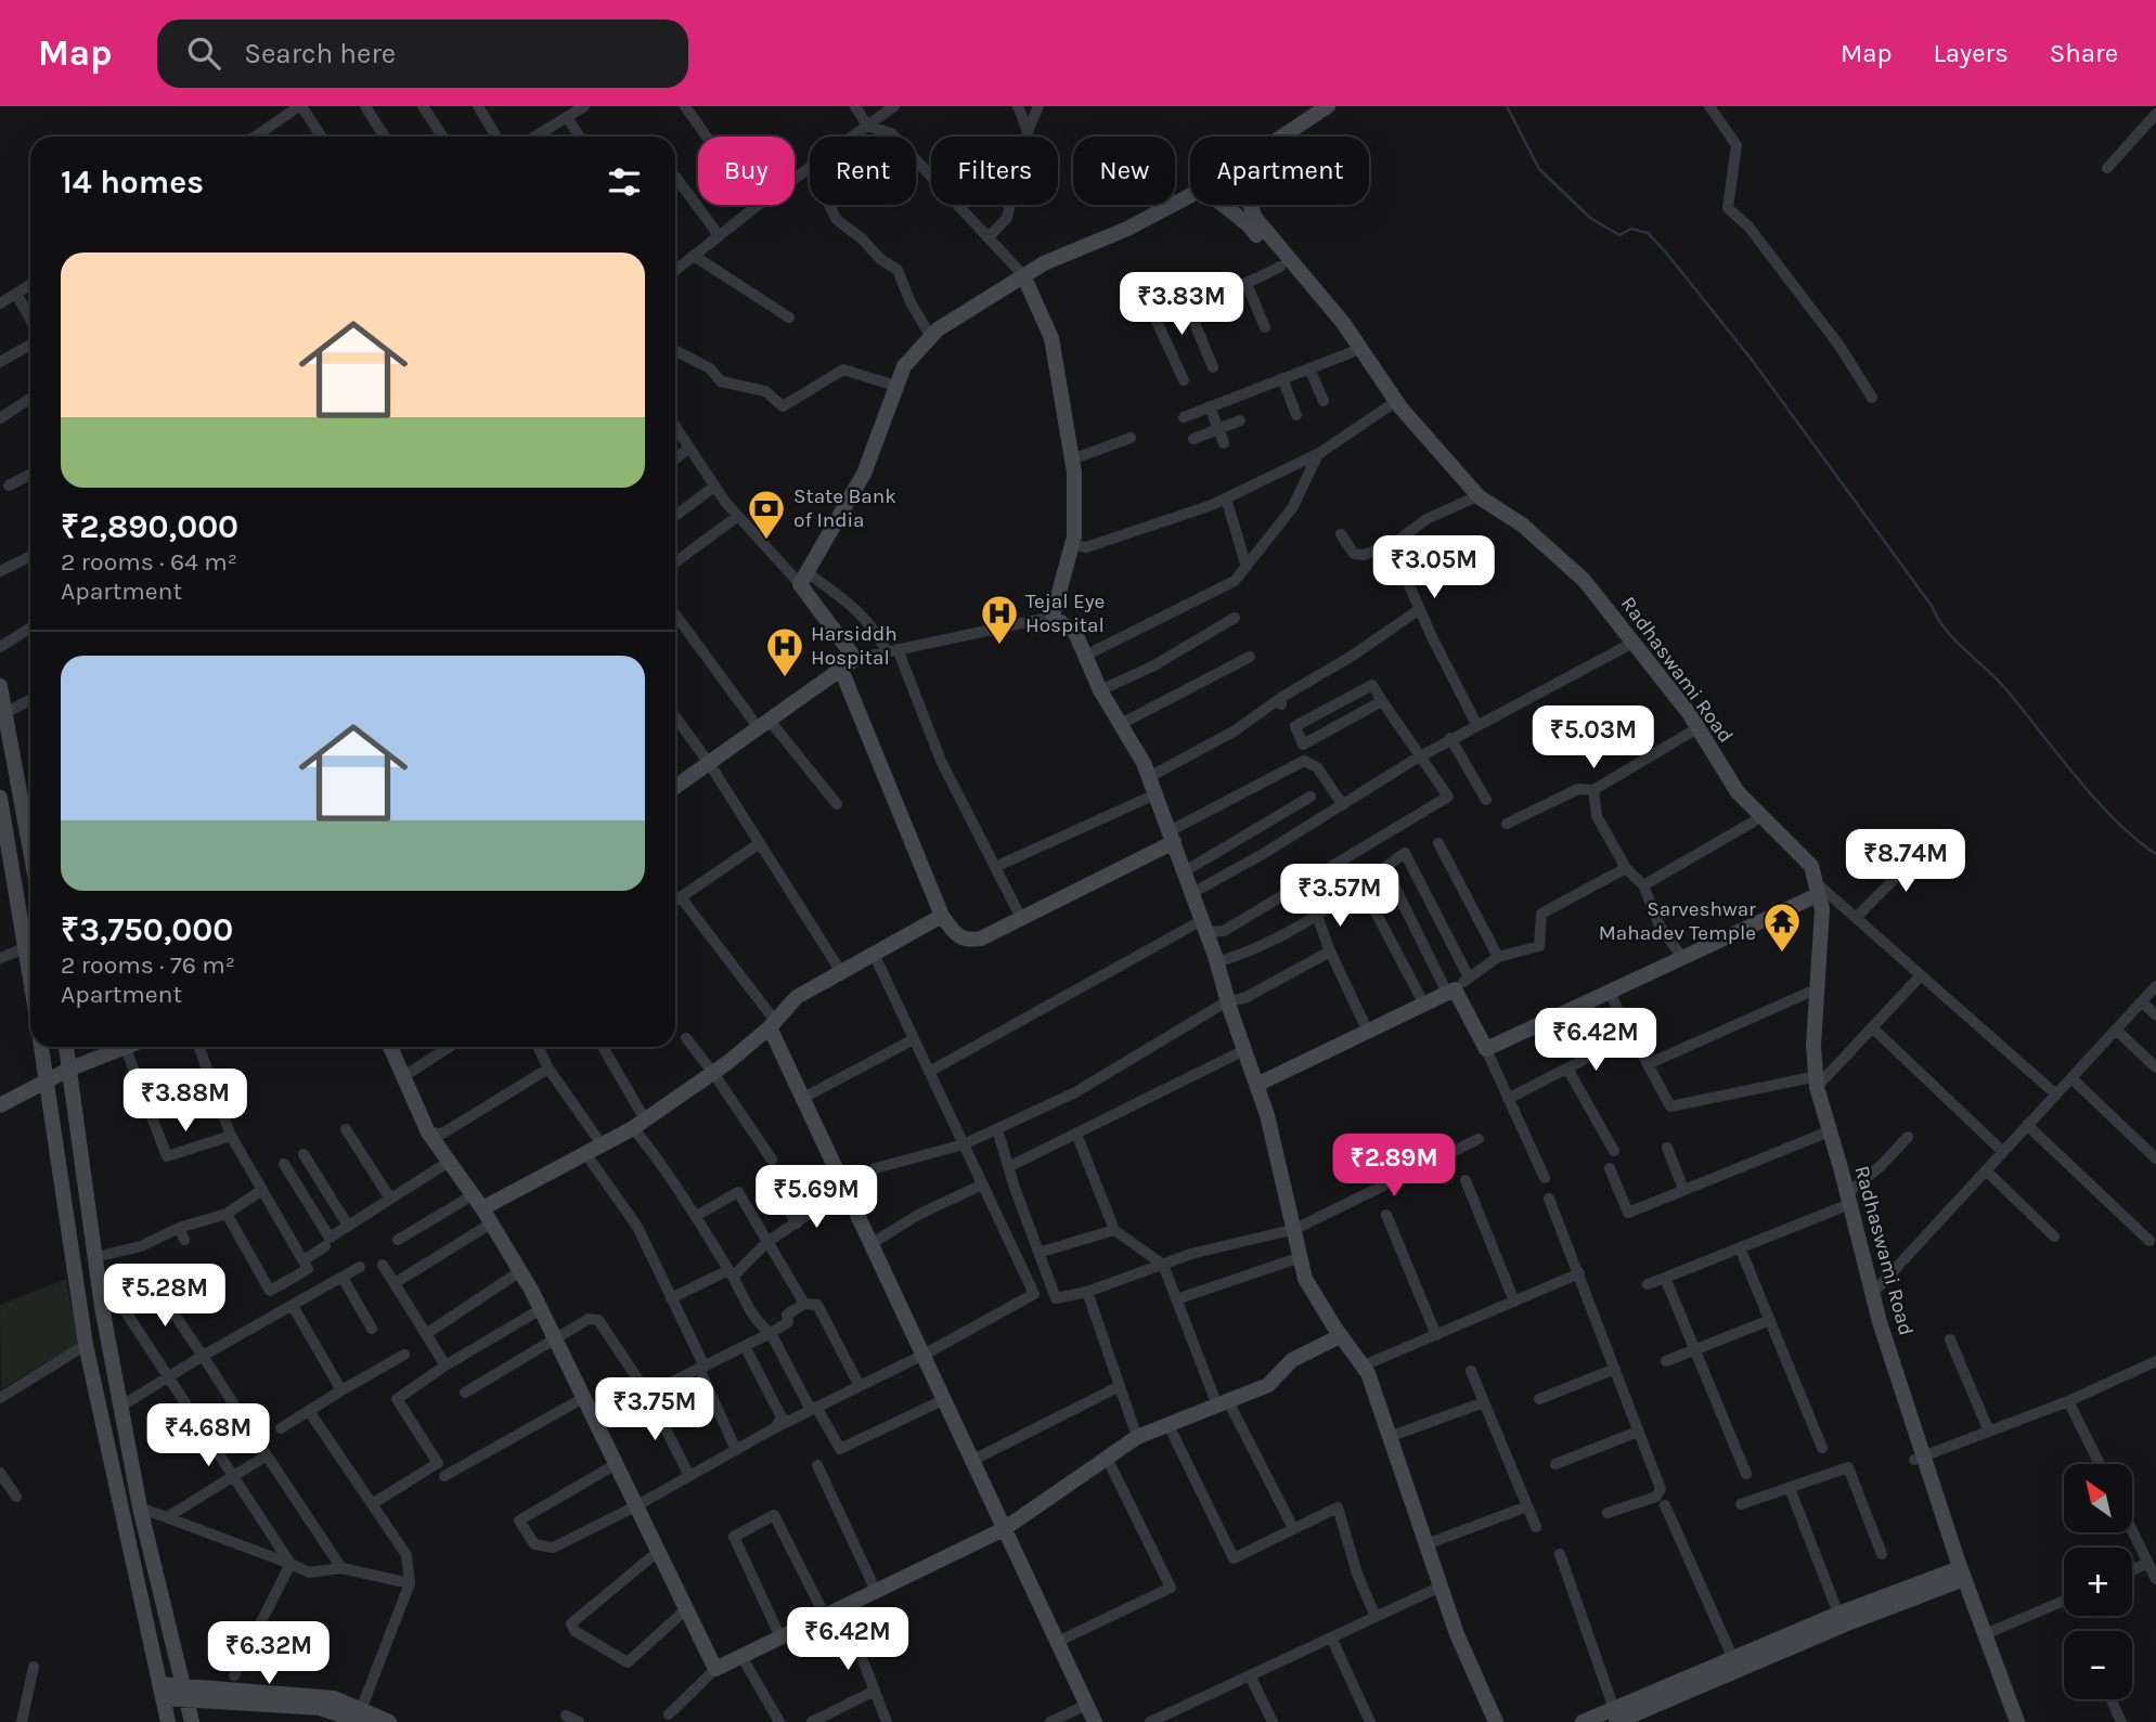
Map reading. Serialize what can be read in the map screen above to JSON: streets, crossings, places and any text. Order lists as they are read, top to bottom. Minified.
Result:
{"streets":{"street":["Radhaswami Road"]},"places":{"bank":["State Bank of India"],"hospital":["Tejal Eye Hospital","Harsiddh Hospital"],"temple":["Sarveshwar Mahadev Temple"]},"north":"top left","page":{"header":"Map","search":"Search here","nav":["Map","Layers","Share"],"chip":["Buy","Rent","Filters","New","Apartment"],"heading":"14 homes","list":[{"name":"₹2,890,000","note":"2 rooms · 64 m² · Apartment"},{"name":"₹3,750,000","note":"2 rooms · 76 m² · Apartment"}],"price":["₹3.83M","₹3.05M","₹5.03M","₹8.74M","₹3.57M","₹6.42M","₹3.88M","₹2.89M","₹5.69M","₹5.28M","₹3.75M","₹4.68M","₹6.42M","₹6.32M"],"map_buttons":["+","−"]}}
